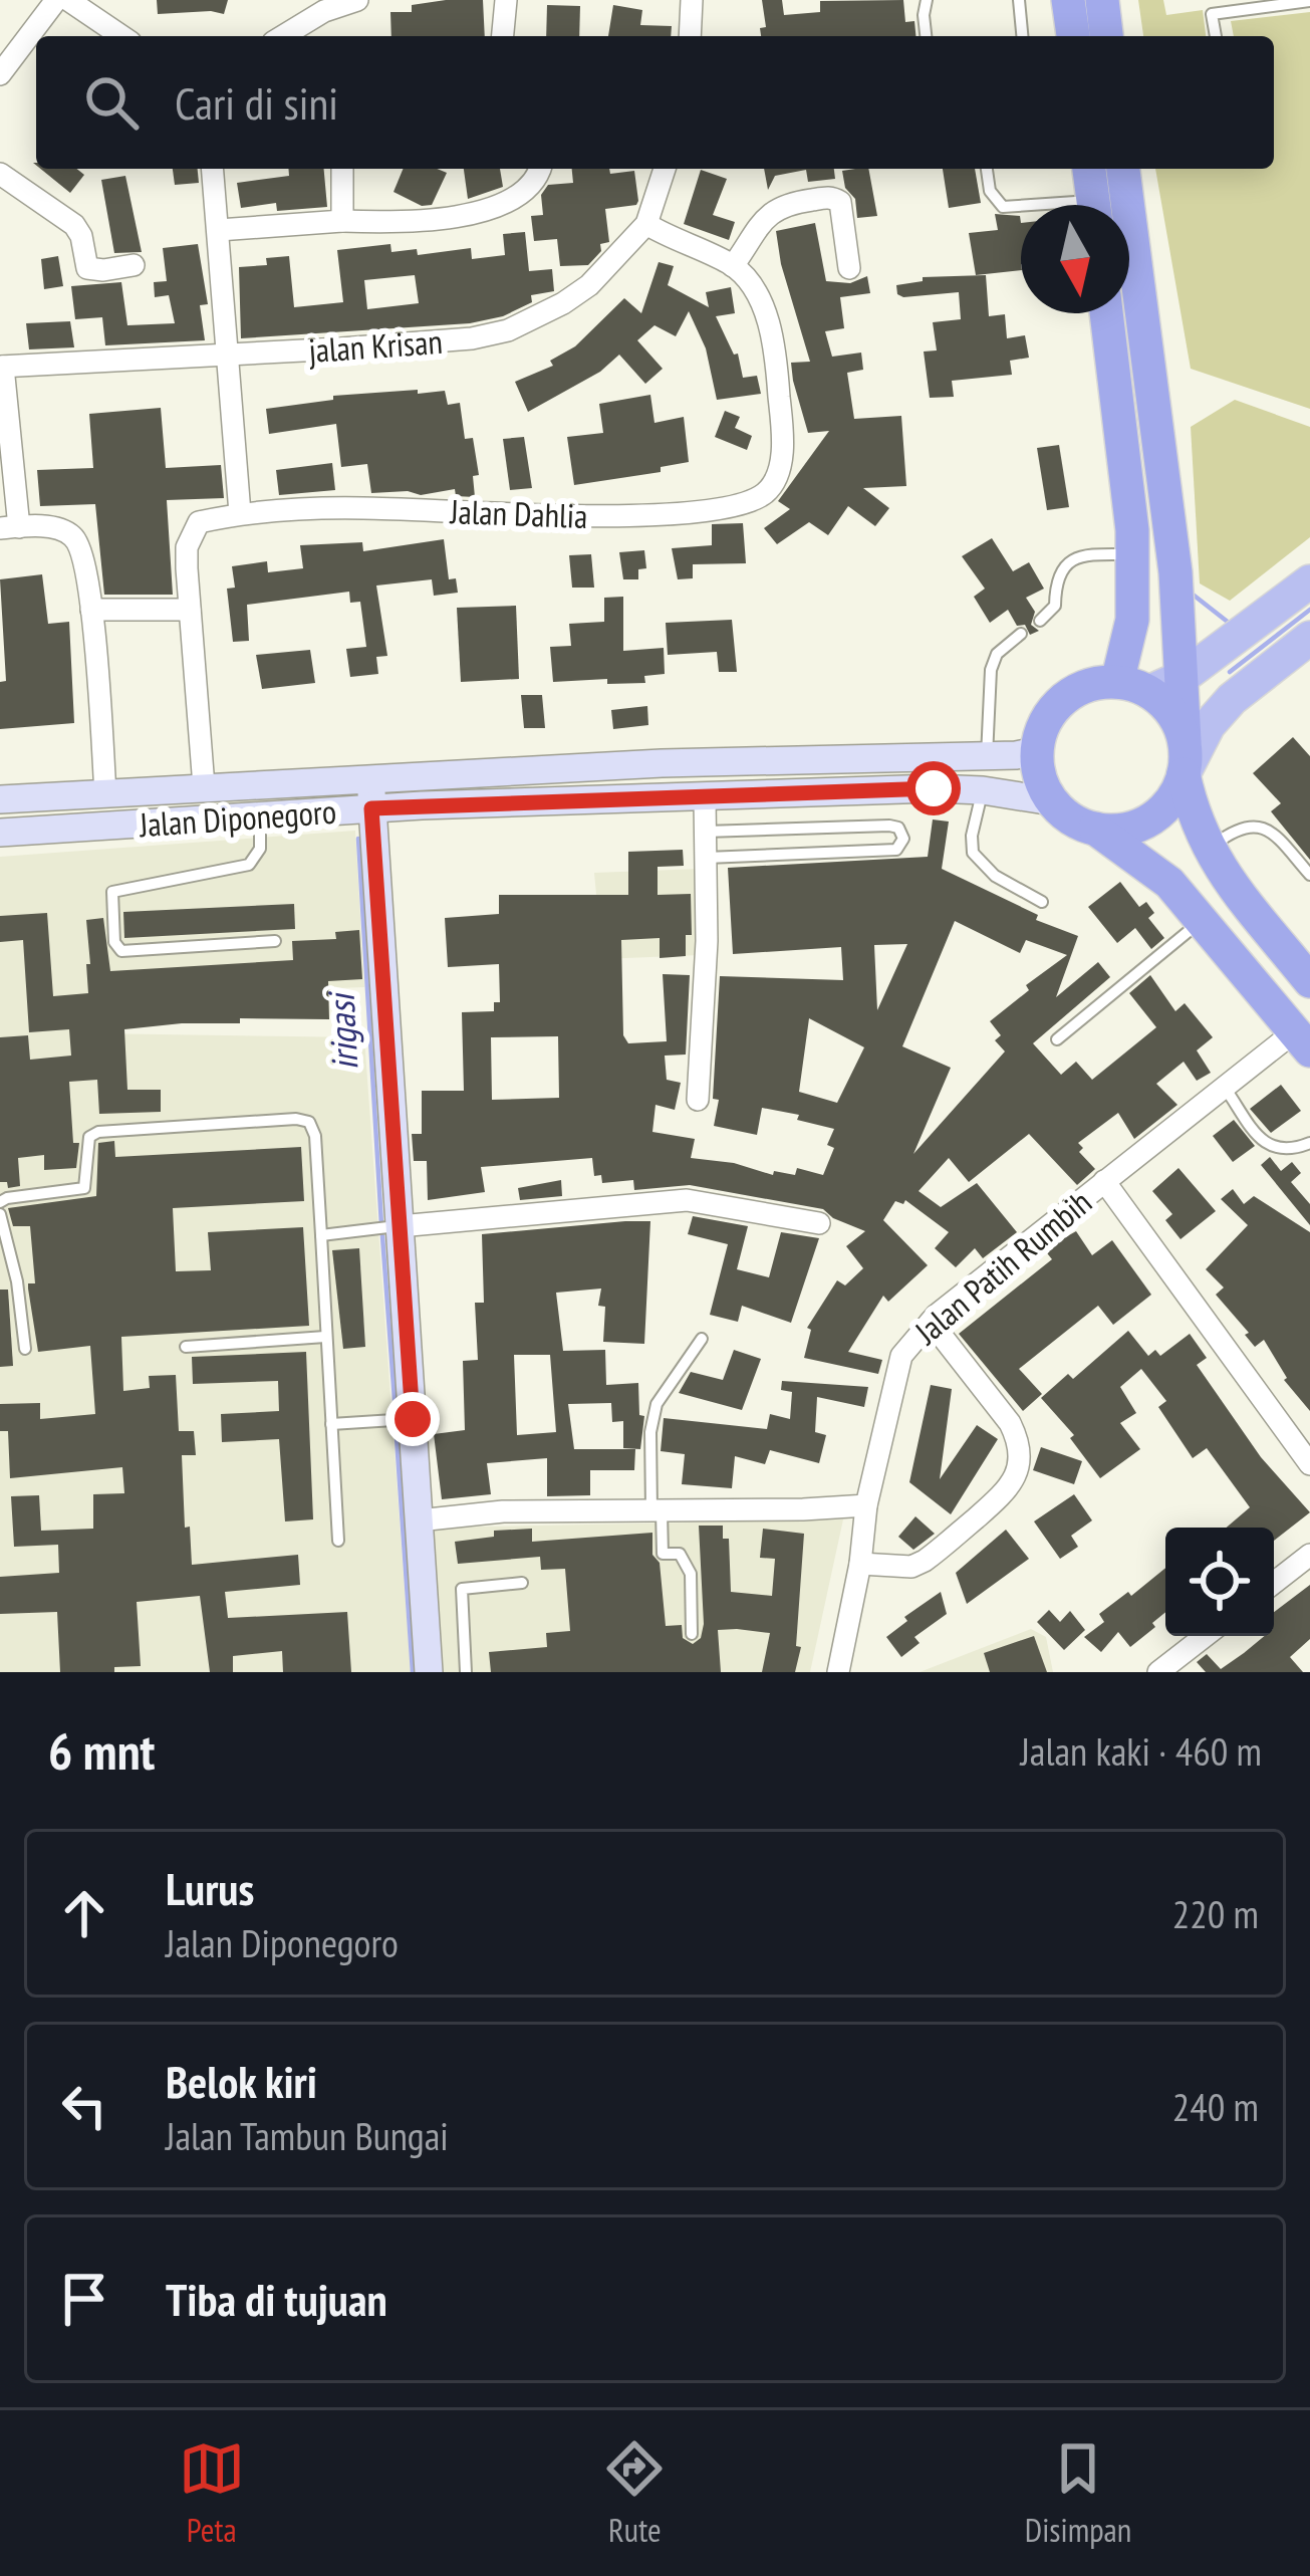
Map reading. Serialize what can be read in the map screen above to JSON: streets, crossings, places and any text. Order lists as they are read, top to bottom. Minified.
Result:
{"streets":{"main road":["Jalan Diponegoro"],"street":["jalan Krisan","Jalan Dahlia","Jalan Patih Rumbih"]},"crossings":[["Jalan Dahlia","Jalan Diponegoro"]],"water":["irigasi"],"north":"bottom","page":{"search":"Cari di sini","heading":["6 mnt","Jalan kaki · 460 m"],"list":[["Lurus","Jalan Diponegoro","220 m"],["Belok kiri","Jalan Tambun Bungai","240 m"],"Tiba di tujuan"],"nav":["Peta","Rute","Disimpan"]}}
